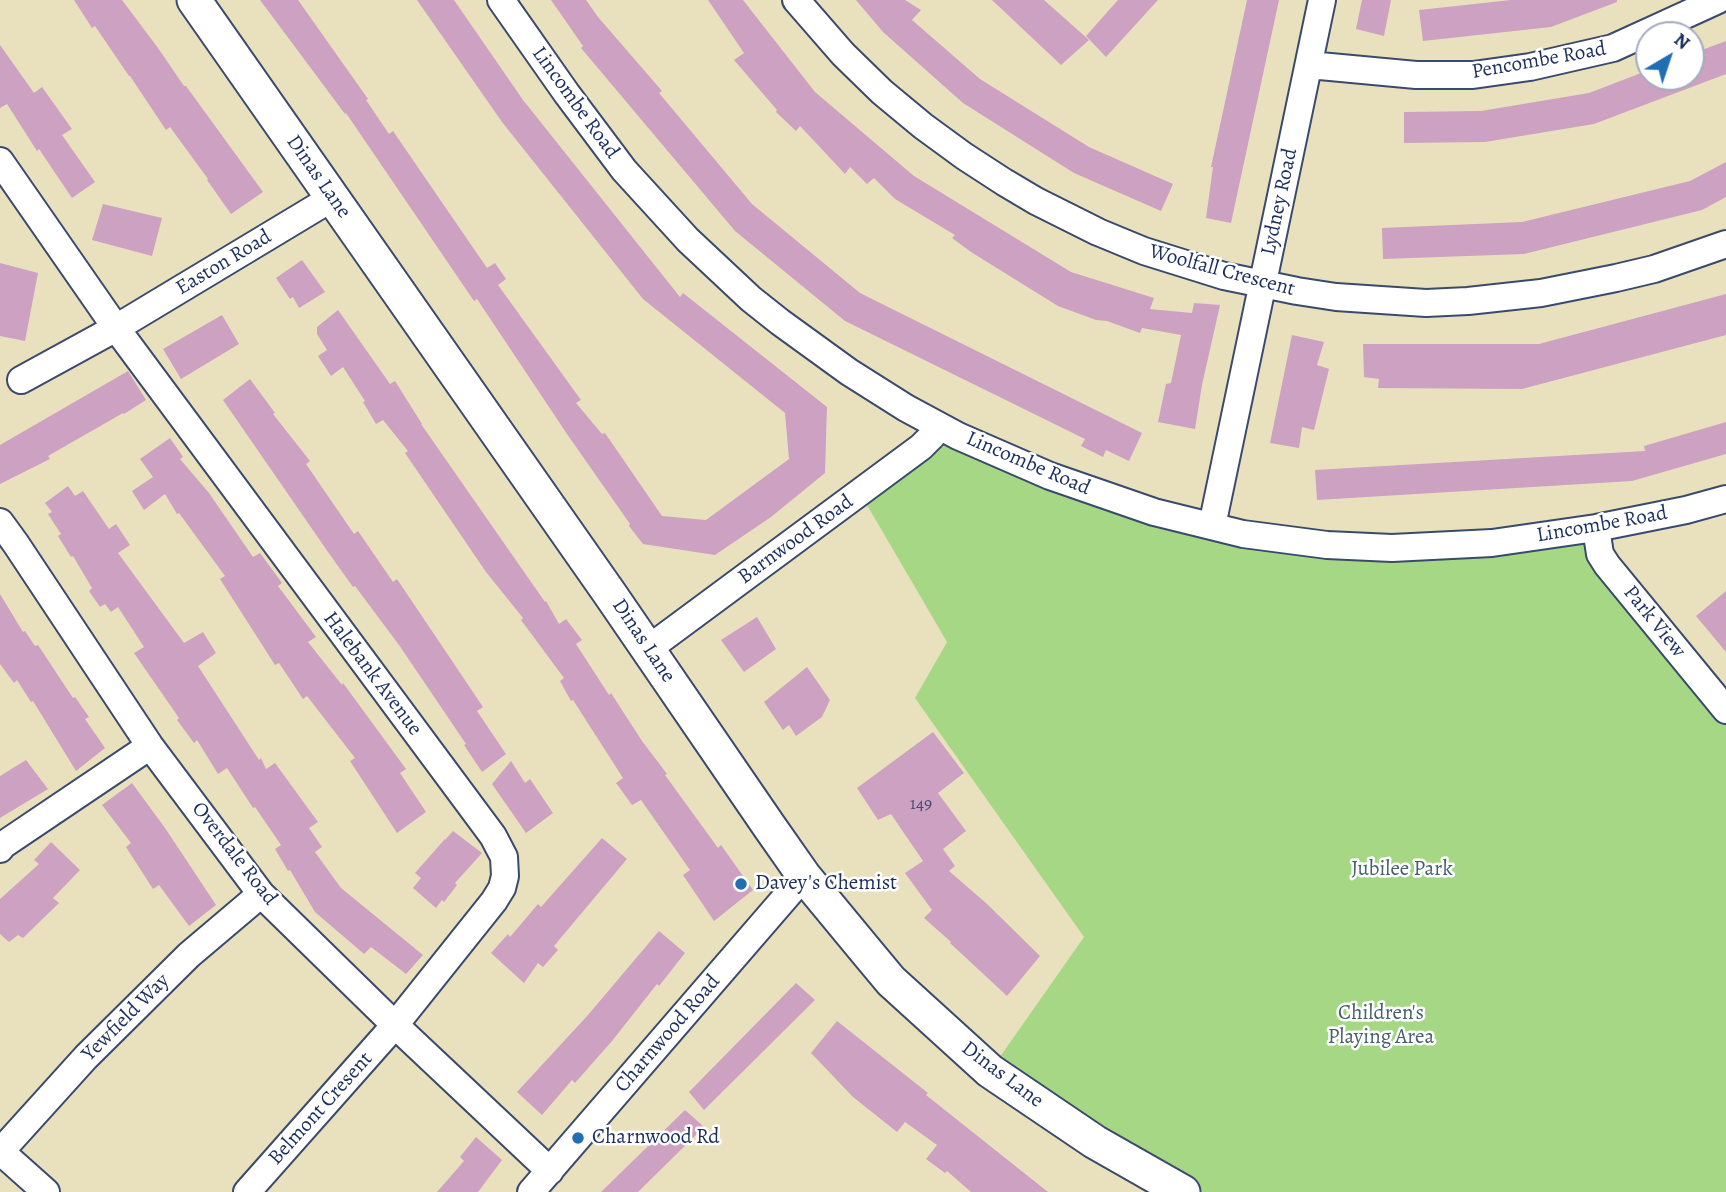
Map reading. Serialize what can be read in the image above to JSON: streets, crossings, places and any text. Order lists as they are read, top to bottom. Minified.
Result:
{"streets":{"street":["Pencombe Road","Lincombe Road","Dinas Lane","Lydney Road","Easton Road","Woolfall Crescent","Barnwood Road","Park View","Halebank Avenue","Overdale Road","Yewfield Way","Charnwood Road","Belmont Cresent"]},"crossings":[["Pencombe Road","Lydney Road"],["Lincombe Road","Lydney Road"],["Lincombe Road","Barnwood Road"],["Lincombe Road","Park View"],["Dinas Lane","Easton Road"],["Dinas Lane","Barnwood Road"],["Dinas Lane","Charnwood Road"],["Lydney Road","Woolfall Crescent"],["Easton Road","Halebank Avenue"],["Halebank Avenue","Overdale Road"],["Halebank Avenue","Belmont Cresent"],["Overdale Road","Yewfield Way"],["Overdale Road","Charnwood Road"],["Overdale Road","Belmont Cresent"]],"parks":["Jubilee Park","Children's Playing Area"],"places":["Davey's Chemist","Charnwood Rd"],"house_numbers":["149"],"north":"top right"}
